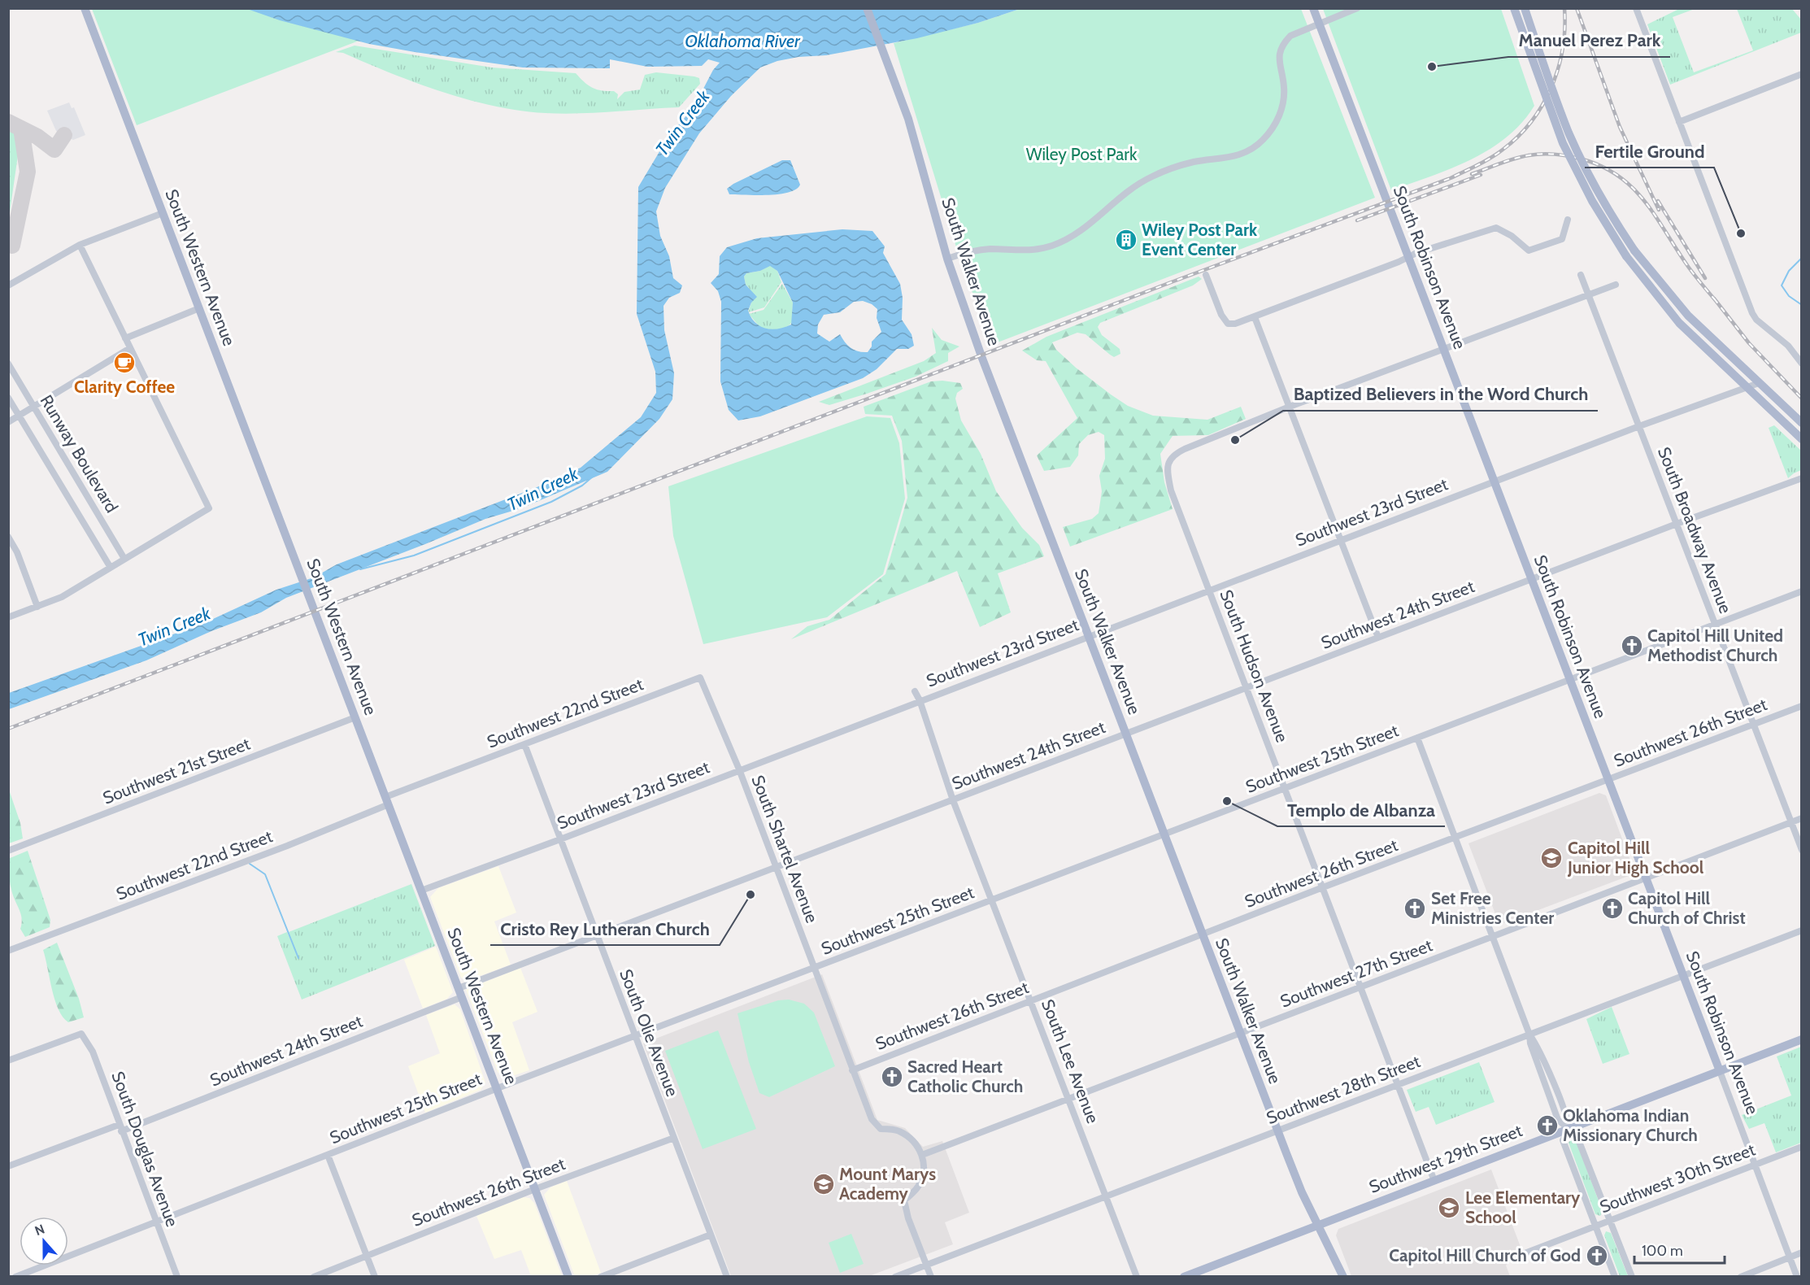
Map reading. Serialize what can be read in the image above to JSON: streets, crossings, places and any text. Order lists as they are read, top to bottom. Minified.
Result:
{"streets":{"main road":["South Western Avenue","South Robinson Avenue","South Walker Avenue","Southwest 29th Street"],"street":["Runway Boulevard","Southwest 23rd Street","South Broadway Avenue","Southwest 24th Street","South Hudson Avenue","Southwest 22nd Street","Southwest 26th Street","Southwest 25th Street","Southwest 21st Street","South Shartel Avenue","Southwest 27th Street","South Olie Avenue","South Lee Avenue","Southwest 28th Street","South Douglas Avenue","Southwest 30th Street"]},"crossings":[["South Western Avenue","Southwest 23rd Street"],["South Western Avenue","Southwest 24th Street"],["South Western Avenue","Southwest 22nd Street"],["South Western Avenue","Southwest 26th Street"],["South Western Avenue","Southwest 25th Street"],["South Western Avenue","Southwest 21st Street"],["South Robinson Avenue","Southwest 23rd Street"],["South Robinson Avenue","Southwest 24th Street"],["South Robinson Avenue","Southwest 26th Street"],["South Robinson Avenue","Southwest 25th Street"],["South Robinson Avenue","Southwest 27th Street"],["South Robinson Avenue","Southwest 28th Street"],["South Robinson Avenue","Southwest 29th Street"],["South Robinson Avenue","Southwest 30th Street"],["South Walker Avenue","Southwest 23rd Street"],["South Walker Avenue","Southwest 24th Street"],["South Walker Avenue","Southwest 26th Street"],["South Walker Avenue","Southwest 25th Street"],["South Walker Avenue","Southwest 27th Street"],["South Walker Avenue","Southwest 28th Street"],["South Walker Avenue","Southwest 29th Street"],["Southwest 23rd Street","South Broadway Avenue"],["Southwest 23rd Street","South Hudson Avenue"],["Southwest 23rd Street","South Shartel Avenue"],["Southwest 23rd Street","South Olie Avenue"],["Southwest 23rd Street","South Lee Avenue"],["South Broadway Avenue","Southwest 24th Street"],["South Broadway Avenue","Southwest 26th Street"],["South Broadway Avenue","Southwest 25th Street"],["South Broadway Avenue","Southwest 27th Street"],["Southwest 24th Street","South Hudson Avenue"],["Southwest 24th Street","South Shartel Avenue"],["Southwest 24th Street","South Olie Avenue"],["Southwest 24th Street","South Lee Avenue"],["Southwest 24th Street","South Douglas Avenue"],["South Hudson Avenue","Southwest 26th Street"],["South Hudson Avenue","Southwest 25th Street"],["South Hudson Avenue","Southwest 27th Street"],["South Hudson Avenue","Southwest 28th Street"],["South Hudson Avenue","Southwest 29th Street"],["Southwest 22nd Street","South Shartel Avenue"],["Southwest 22nd Street","South Olie Avenue"],["Southwest 26th Street","South Shartel Avenue"],["Southwest 26th Street","South Olie Avenue"],["Southwest 26th Street","South Lee Avenue"],["Southwest 25th Street","South Shartel Avenue"],["Southwest 25th Street","South Olie Avenue"],["Southwest 25th Street","South Lee Avenue"],["Southwest 25th Street","South Douglas Avenue"],["South Shartel Avenue","Southwest 27th Street"],["Southwest 27th Street","South Lee Avenue"],["South Lee Avenue","Southwest 28th Street"]],"water":["Oklahoma River","Twin Creek"],"parks":["Wiley Post Park"],"places":{"other":["Manuel Perez Park","Fertile Ground","Baptized Believers in the Word Church","Templo de Albanza","Cristo Rey Lutheran Church"],"building":["Wiley Post Park Event Center"],"cafe":["Clarity Coffee"],"church":["Capitol Hill United Methodist Church","Set Free Ministries Center","Capitol Hill Church of Christ","Sacred Heart Catholic Church","Oklahoma Indian Missionary Church","Capitol Hill Church of God"],"school or university":["Capitol Hill Junior High School","Mount Marys Academy","Lee Elementary School"]},"scale_bar":"100 m","north":"top"}
